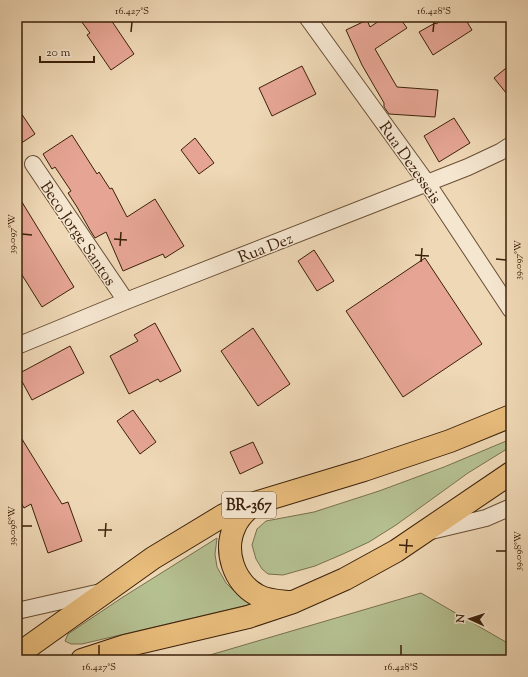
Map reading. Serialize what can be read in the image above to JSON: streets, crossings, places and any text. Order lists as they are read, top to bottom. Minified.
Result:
{"streets":{"main road":["BR-367"],"street":["Rua Dezesseis","Beco Jorge Santos","Rua Dez"]},"crossings":[["Rua Dezesseis","Rua Dez"],["Beco Jorge Santos","Rua Dez"]],"scale_bar":"20 m","north":"left","coordinates":["16.427°S","16.428°S","39.097°W","39.098°W"]}
